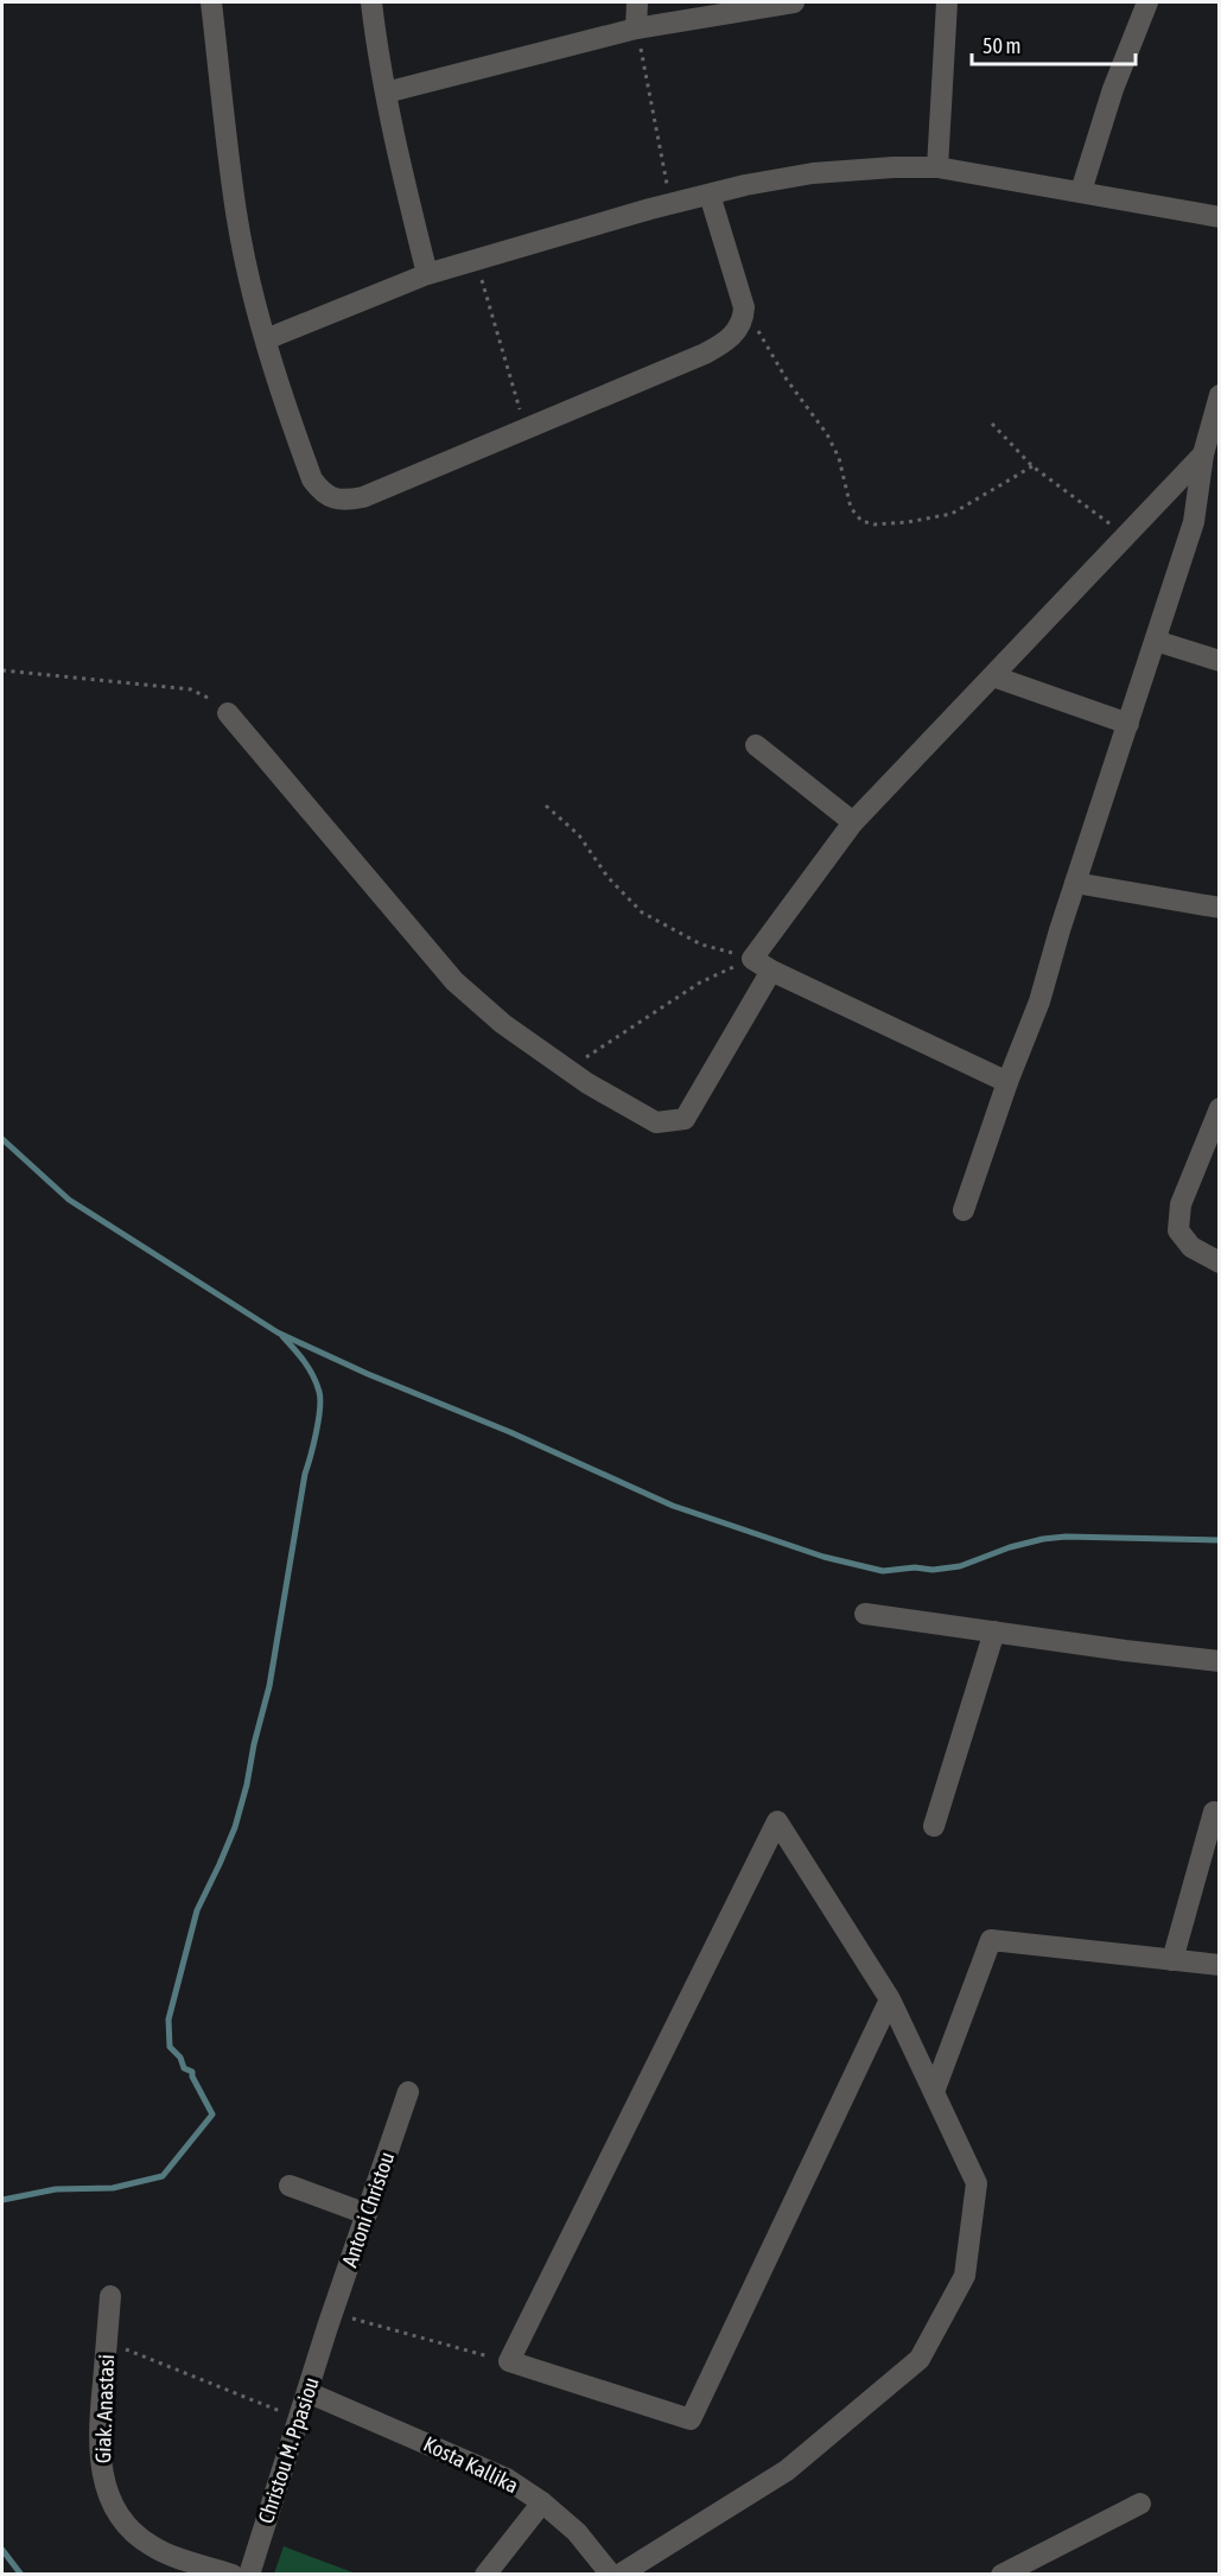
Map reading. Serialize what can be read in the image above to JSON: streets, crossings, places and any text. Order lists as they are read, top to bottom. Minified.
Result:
{"streets":{"street":["Antoni Christou","Giak. Anastasi","Christou M. Ppasiou","Kosta Kallika"]},"crossings":[["Antoni Christou","Christou M. Ppasiou"],["Christou M. Ppasiou","Kosta Kallika"]],"scale_bar":"50 m"}
